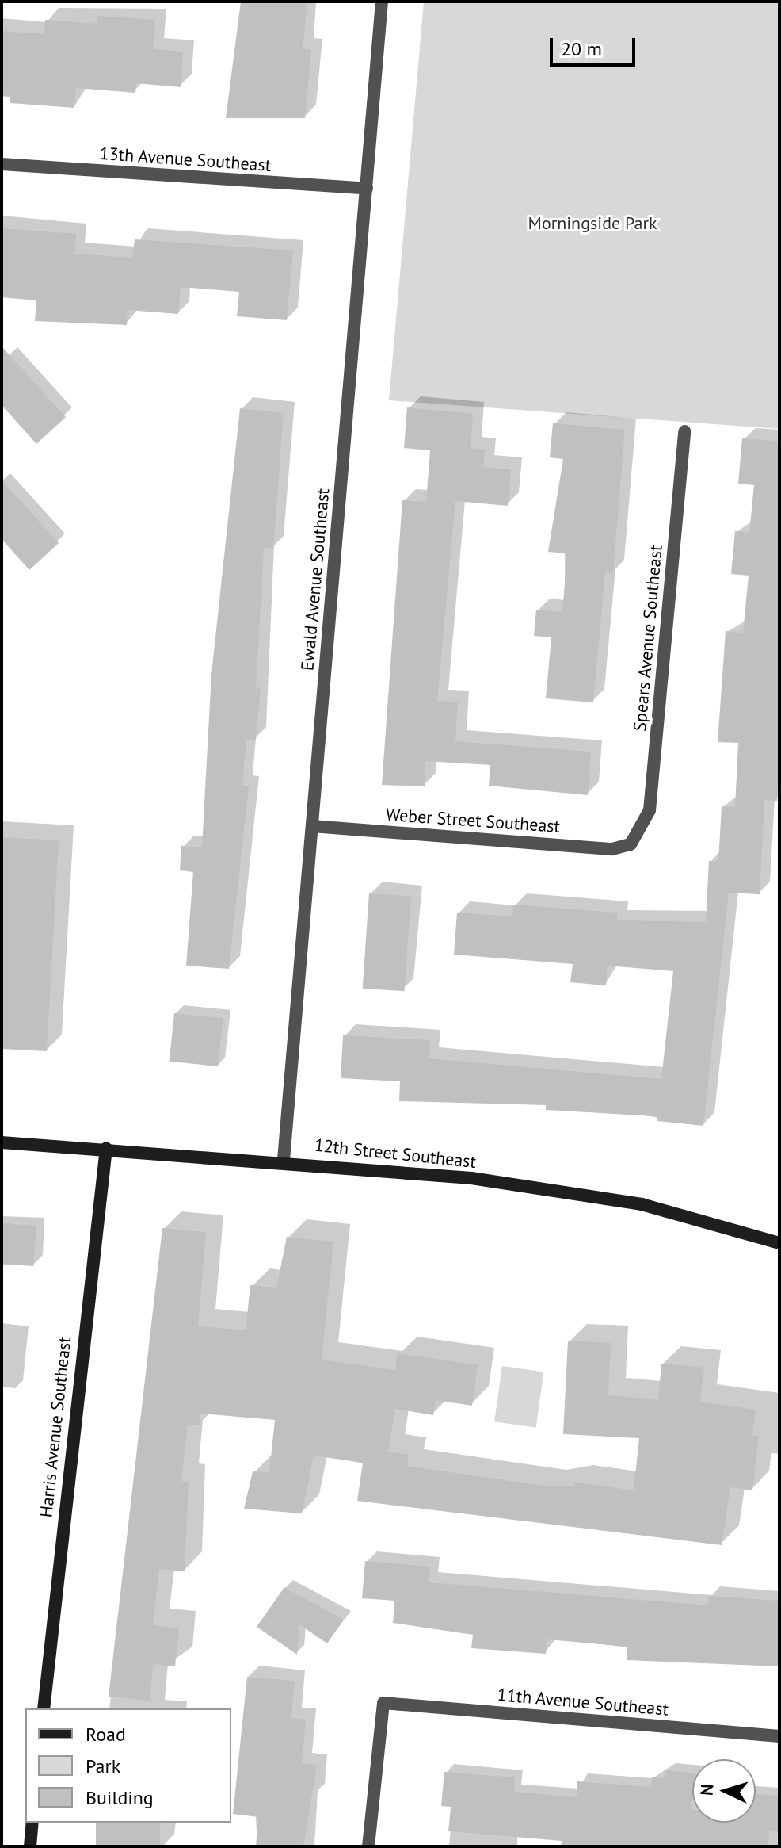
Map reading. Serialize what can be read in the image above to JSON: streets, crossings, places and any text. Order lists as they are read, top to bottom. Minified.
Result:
{"streets":{"main road":["12th Street Southeast","Harris Avenue Southeast"],"street":["13th Avenue Southeast","Ewald Avenue Southeast","Spears Avenue Southeast","Weber Street Southeast","11th Avenue Southeast"]},"crossings":[["13th Avenue Southeast","Ewald Avenue Southeast"],["Ewald Avenue Southeast","Weber Street Southeast"],["Ewald Avenue Southeast","12th Street Southeast"],["Spears Avenue Southeast","Weber Street Southeast"],["12th Street Southeast","Harris Avenue Southeast"]],"parks":["Morningside Park"],"legend":["Road","Park","Building"],"scale_bar":"20 m","north":"left"}
